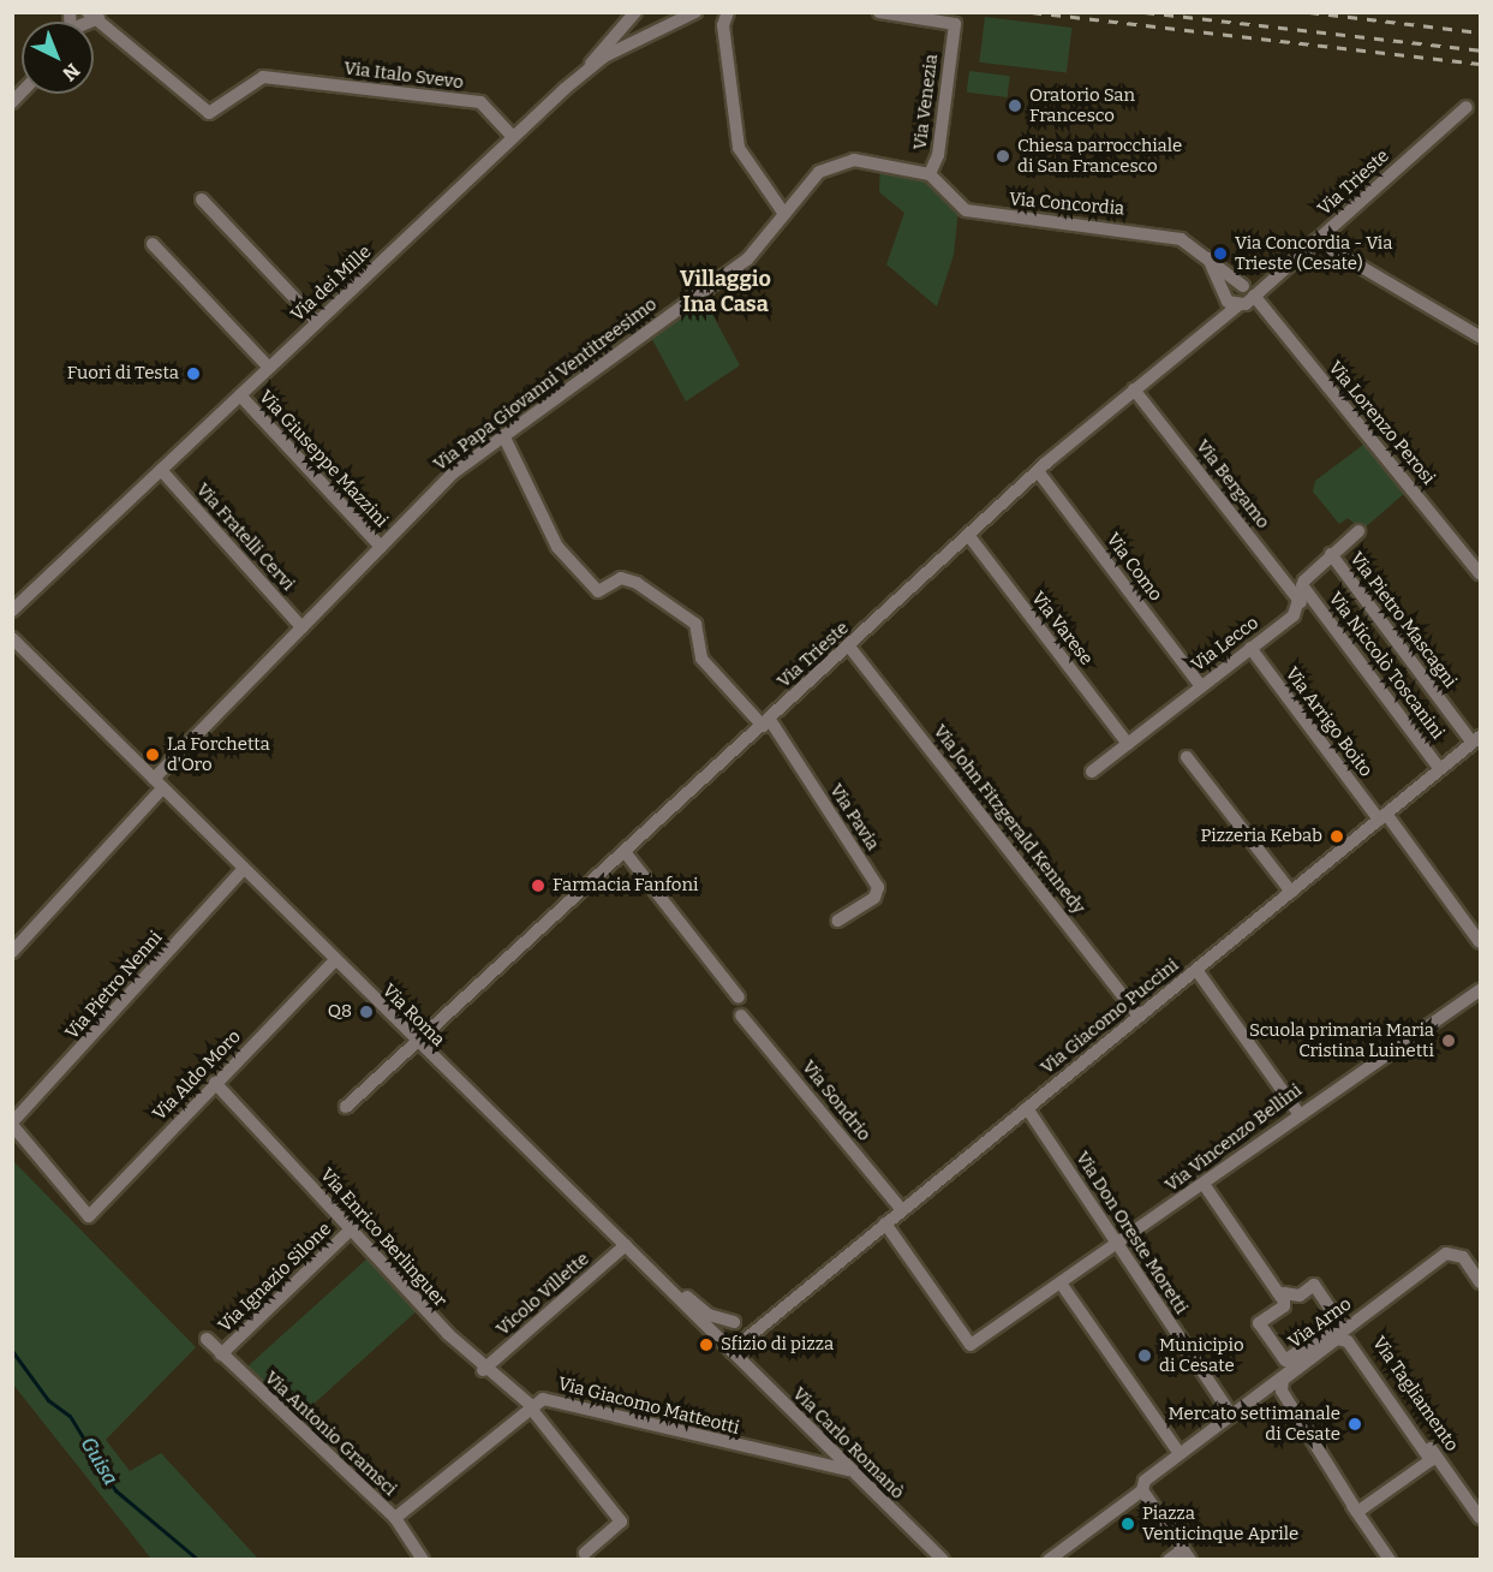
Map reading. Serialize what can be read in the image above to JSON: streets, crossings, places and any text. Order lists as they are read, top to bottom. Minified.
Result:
{"streets":{"street":["Via Italo Svevo","Via Venezia","Via Trieste","Via Concordia","Via dei Mille","Via Papa Giovanni Ventitreesimo","Via Lorenzo Perosi","Via Giuseppe Mazzini","Via Bergamo","Via Fratelli Cervi","Via Como","Via Pietro Mascagni","Via Varese","Via Lecco","Via Niccolò Toscanini","Via Arrigo Boito","Via Pavia","Via John Fitzgerald Kennedy","Via Pietro Nenni","Via Roma","Via Giacomo Puccini","Via Aldo Moro","Via Sondrio","Via Vincenzo Bellini","Via Don Oreste Moretti","Via Enrico Berlinguer","Via Ignazio Silone","Vicolo Villette","Via Arno","Via Tagliamento","Via Giacomo Matteotti","Via Antonio Gramsci","Via Carlo Romanò"]},"crossings":[["Via Italo Svevo","Via dei Mille"],["Via Venezia","Via Concordia"],["Via Venezia","Via Papa Giovanni Ventitreesimo"],["Via Trieste","Via Concordia"],["Via Trieste","Via Lorenzo Perosi"],["Via Trieste","Via Bergamo"],["Via Trieste","Via Como"],["Via Trieste","Via Varese"],["Via Trieste","Via Pavia"],["Via Trieste","Via John Fitzgerald Kennedy"],["Via Trieste","Via Roma"],["Via Concordia","Via Lorenzo Perosi"],["Via dei Mille","Via Giuseppe Mazzini"],["Via dei Mille","Via Fratelli Cervi"],["Via Papa Giovanni Ventitreesimo","Via Giuseppe Mazzini"],["Via Papa Giovanni Ventitreesimo","Via Fratelli Cervi"],["Via Papa Giovanni Ventitreesimo","Via Pavia"],["Via Papa Giovanni Ventitreesimo","Via Roma"],["Via Bergamo","Via Lecco"],["Via Como","Via Lecco"],["Via Pietro Mascagni","Via Giacomo Puccini"],["Via Varese","Via Lecco"],["Via Lecco","Via Arrigo Boito"],["Via Niccolò Toscanini","Via Giacomo Puccini"],["Via Arrigo Boito","Via Giacomo Puccini"],["Via John Fitzgerald Kennedy","Via Giacomo Puccini"],["Via Pietro Nenni","Via Roma"],["Via Pietro Nenni","Via Aldo Moro"],["Via Roma","Via Giacomo Puccini"],["Via Roma","Via Aldo Moro"],["Via Roma","Vicolo Villette"],["Via Roma","Via Carlo Romanò"],["Via Giacomo Puccini","Via Sondrio"],["Via Giacomo Puccini","Via Vincenzo Bellini"],["Via Giacomo Puccini","Via Don Oreste Moretti"],["Via Giacomo Puccini","Via Carlo Romanò"],["Via Aldo Moro","Via Enrico Berlinguer"],["Via Vincenzo Bellini","Via Don Oreste Moretti"],["Via Don Oreste Moretti","Via Arno"],["Via Enrico Berlinguer","Via Ignazio Silone"],["Via Enrico Berlinguer","Vicolo Villette"],["Via Enrico Berlinguer","Via Giacomo Matteotti"],["Via Ignazio Silone","Via Antonio Gramsci"],["Via Arno","Via Tagliamento"],["Via Giacomo Matteotti","Via Carlo Romanò"]],"districts":["Villaggio Ina Casa"],"water":["Guisa"],"places":["Oratorio San Francesco","Chiesa parrocchiale di San Francesco","Via Concordia - Via Trieste (Cesate)","Fuori di Testa","La Forchetta d'Oro","Pizzeria Kebab","Farmacia Fanfoni","Q8","Scuola primaria Maria Cristina Luinetti","Sfizio di pizza","Municipio di Cesate","Mercato settimanale di Cesate","Piazza Venticinque Aprile"],"north":"bottom right"}
